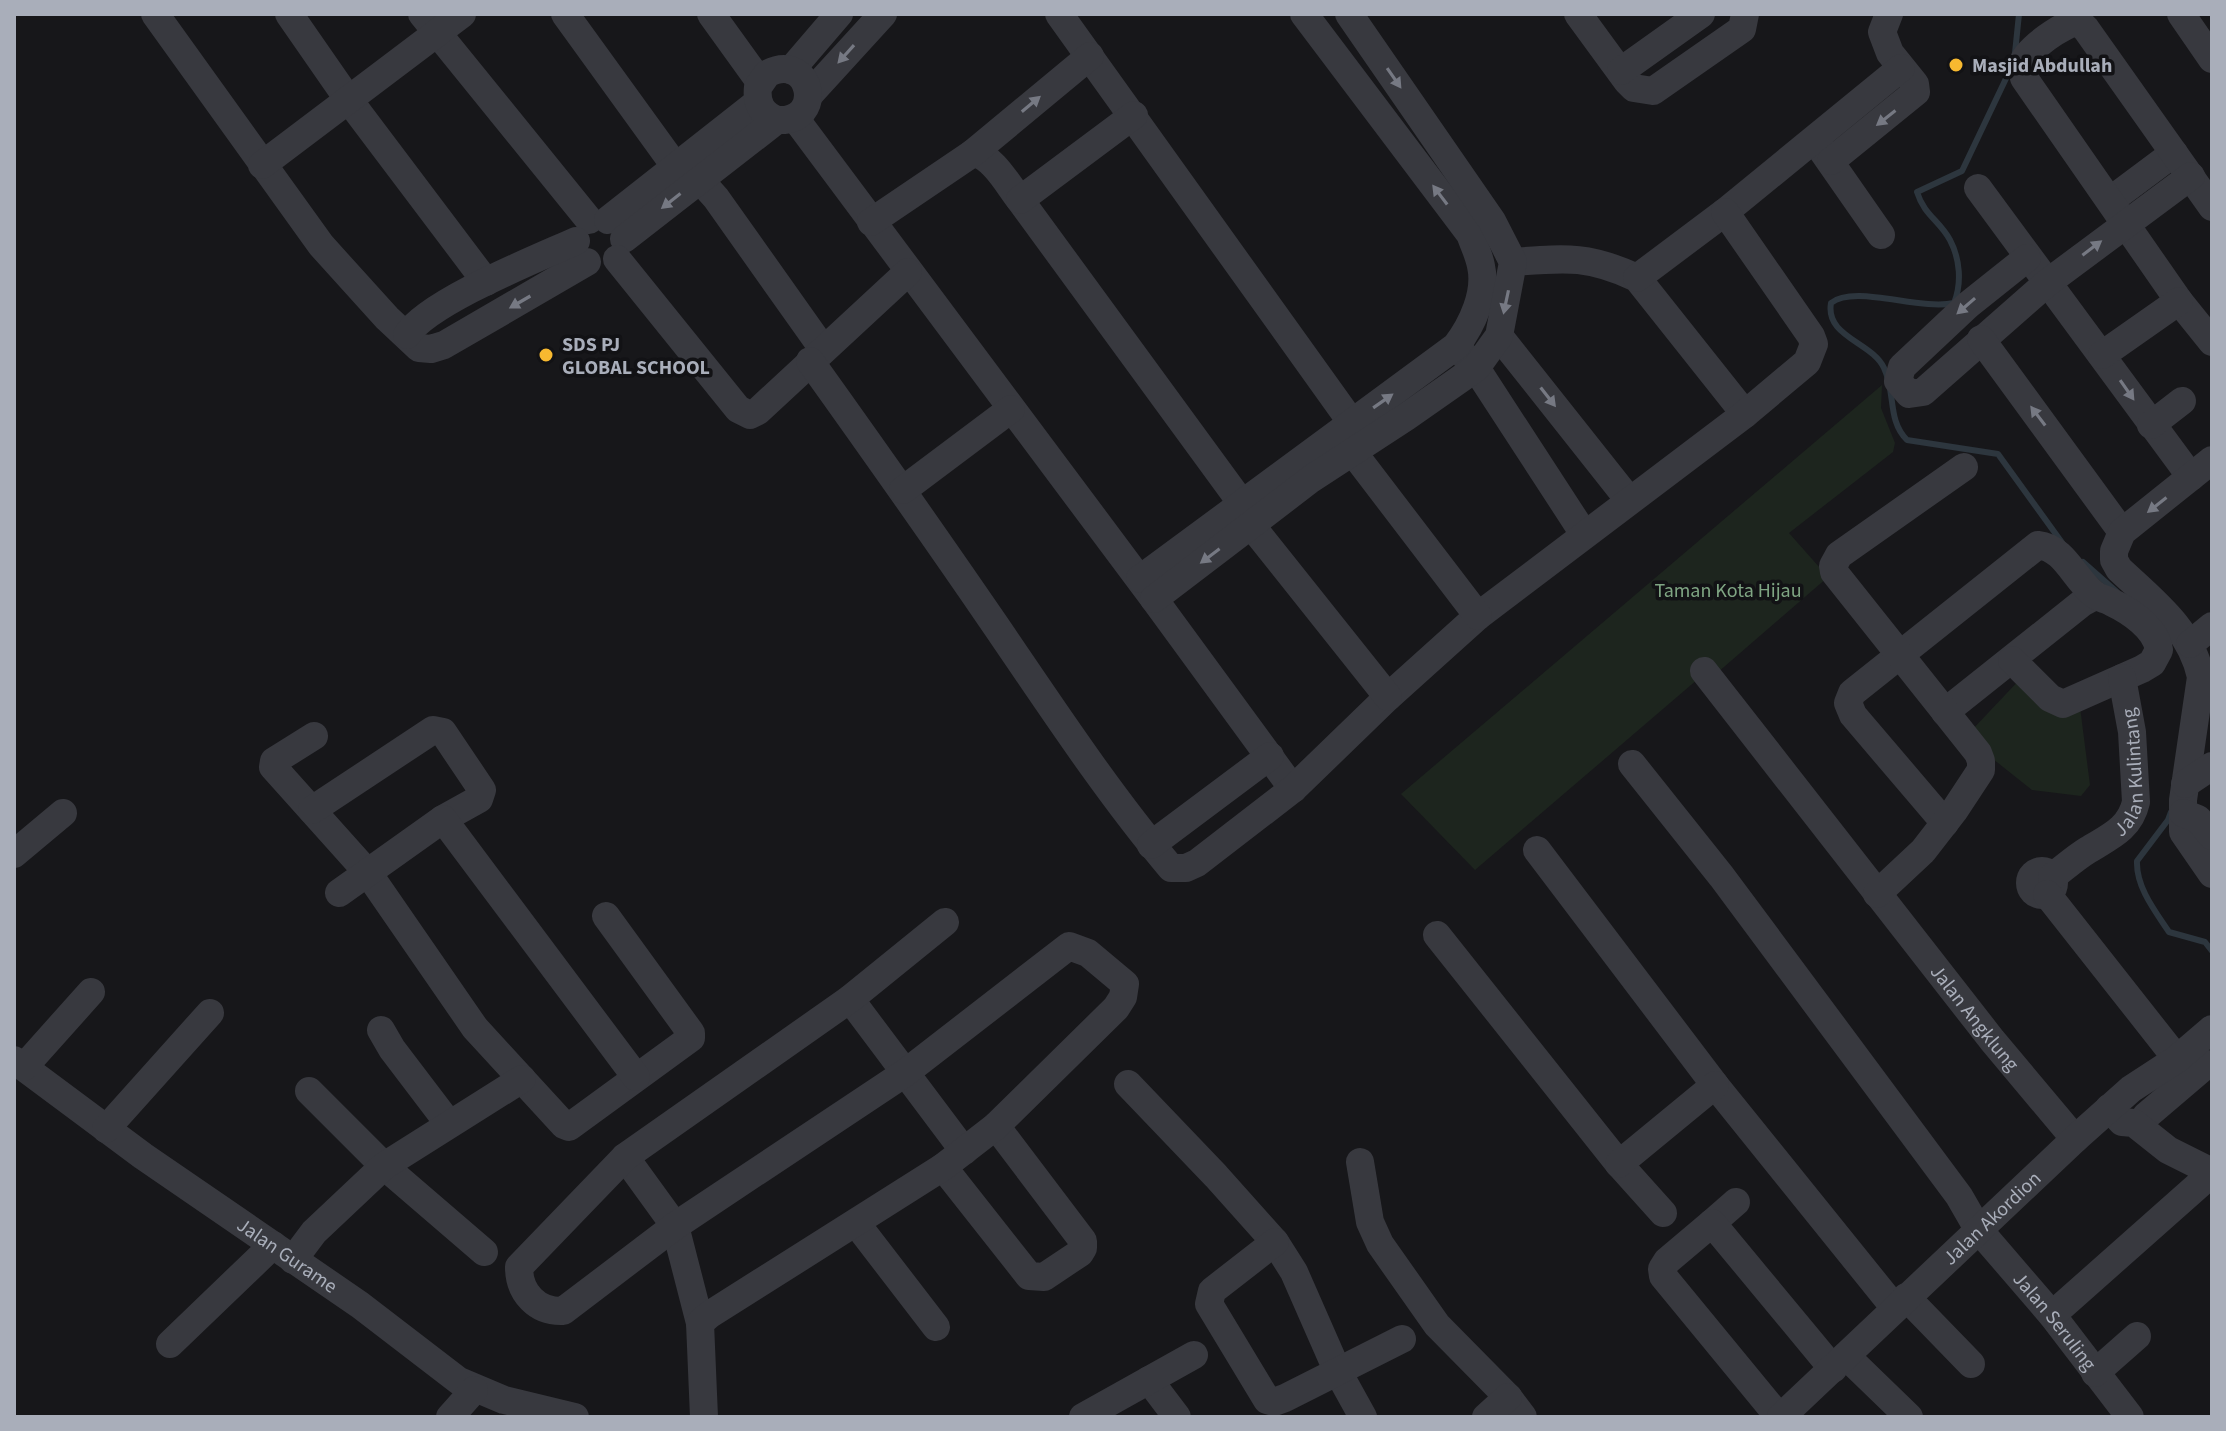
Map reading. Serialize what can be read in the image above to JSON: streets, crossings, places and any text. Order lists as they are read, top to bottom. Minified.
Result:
{"streets":{"street":["Jalan Kulintang","Jalan Angklung","Jalan Akordion","Jalan Gurame","Jalan Seruling"]},"crossings":[["Jalan Kulintang","Jalan Akordion"],["Jalan Angklung","Jalan Akordion"],["Jalan Akordion","Jalan Seruling"]],"parks":["Taman Kota Hijau"],"places":["Masjid Abdullah","SDS PJ GLOBAL SCHOOL"]}
